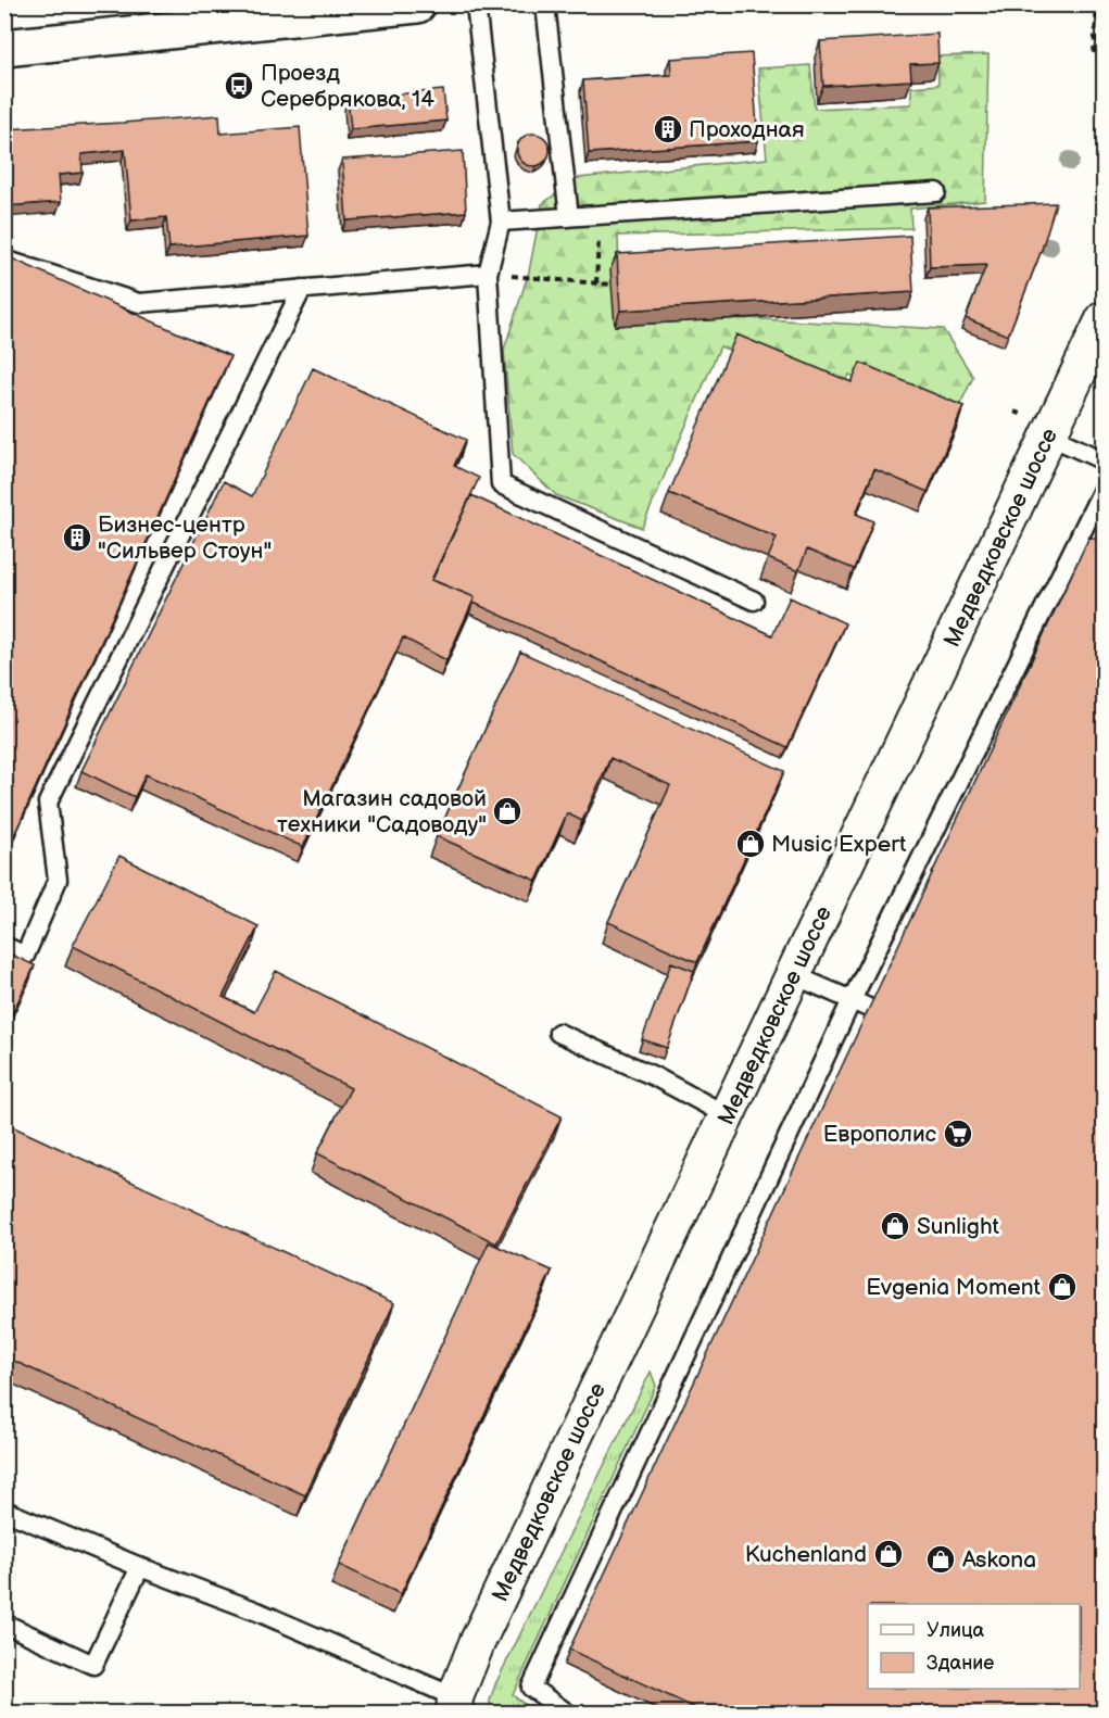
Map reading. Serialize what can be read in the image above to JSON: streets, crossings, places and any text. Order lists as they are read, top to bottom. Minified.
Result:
{"streets":{"street":["Медведковское шоссе"]},"places":{"bus stop":["Проезд Серебрякова, 14"],"building":["Проходная","Бизнес-центр \"Сильвер Стоун\""],"shop":["Магазин садовой техники \"Садоводу\"","Music Expert","Sunlight","Evgenia Moment","Kuchenland","Askona"],"supermarket":["Европолис"]},"legend":["Улица","Здание"]}
